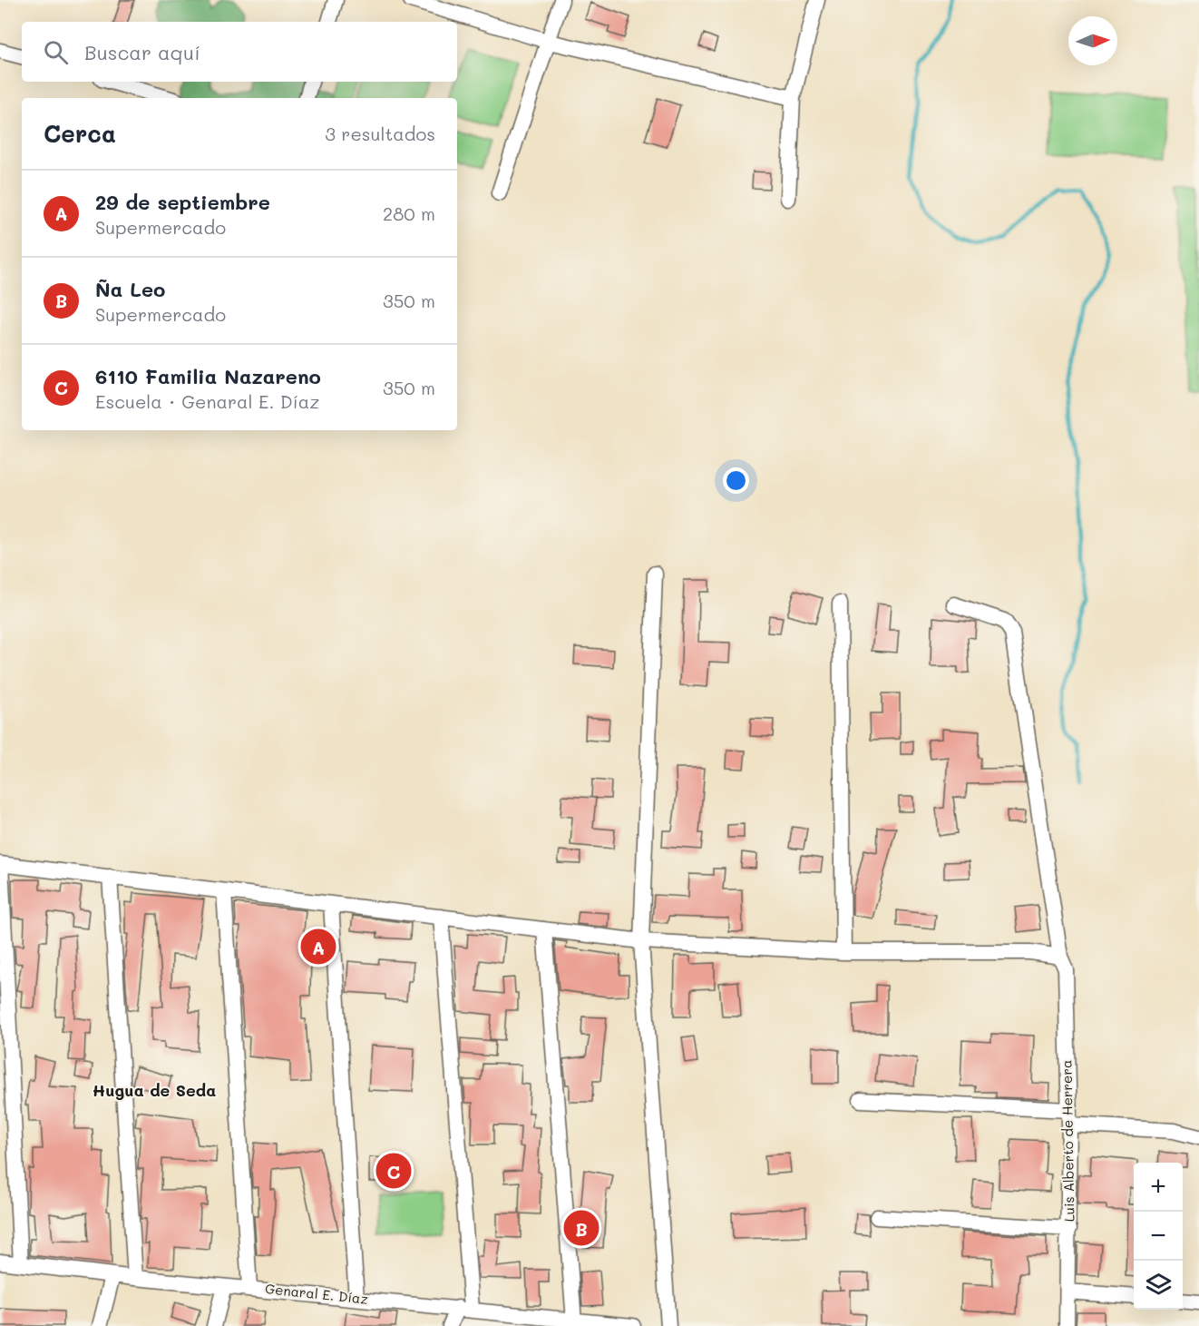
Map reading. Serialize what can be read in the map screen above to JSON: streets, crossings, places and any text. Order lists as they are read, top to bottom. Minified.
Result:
{"streets":{"street":["Luis Alberto de Herrera","Genaral E. Díaz"]},"districts":["Hugua de Seda"],"north":"right","page":{"search":"Buscar aquí","heading":["Cerca","3 resultados"],"list":[{"mark":"A","name":"29 de septiembre","note":"Supermercado","value":"280 m"},{"mark":"B","name":"Ña Leo","note":"Supermercado","value":"350 m"},{"mark":"C","name":"6110 Familia Nazareno","note":"Escuela · Genaral E. Díaz","value":"350 m"}],"pins":["A","C","B"],"map_buttons":["+","−"]}}
